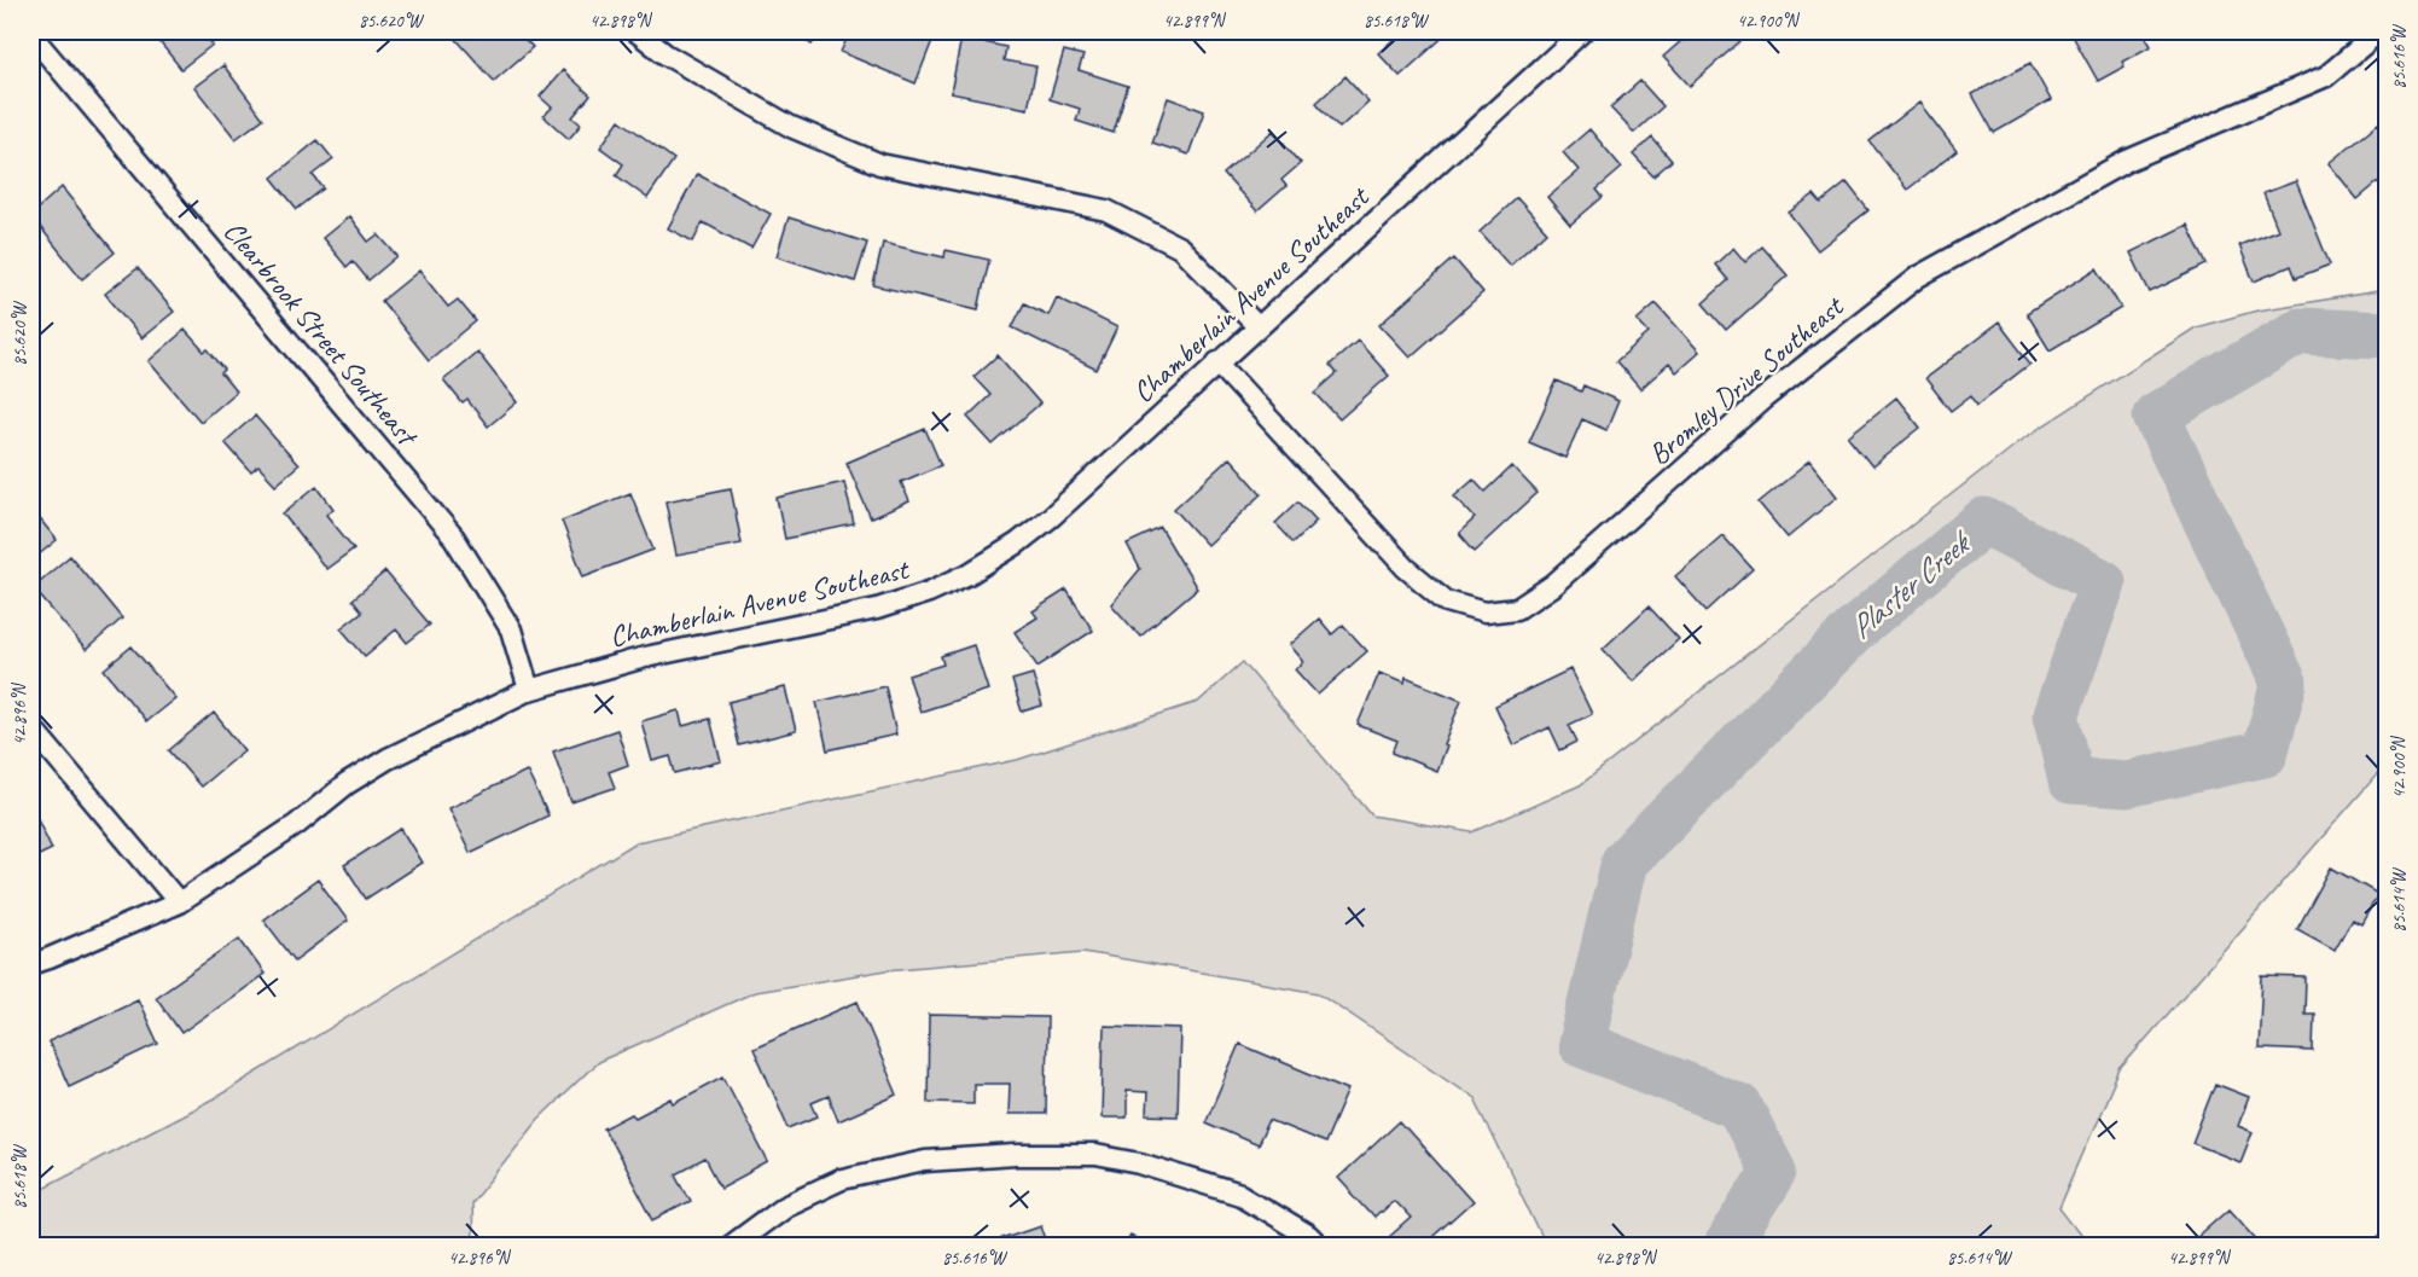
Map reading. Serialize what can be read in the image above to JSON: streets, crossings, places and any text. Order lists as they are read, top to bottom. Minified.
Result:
{"streets":{"street":["Chamberlain Avenue Southeast","Clearbrook Street Southeast","Bromley Drive Southeast"]},"crossings":[["Chamberlain Avenue Southeast","Clearbrook Street Southeast"],["Chamberlain Avenue Southeast","Bromley Drive Southeast"]],"water":["Plaster Creek"],"coordinates":["85.620°W","42.898°N","42.899°N","85.618°W","42.900°N","85.616°W","42.896°N","85.614°W"]}
